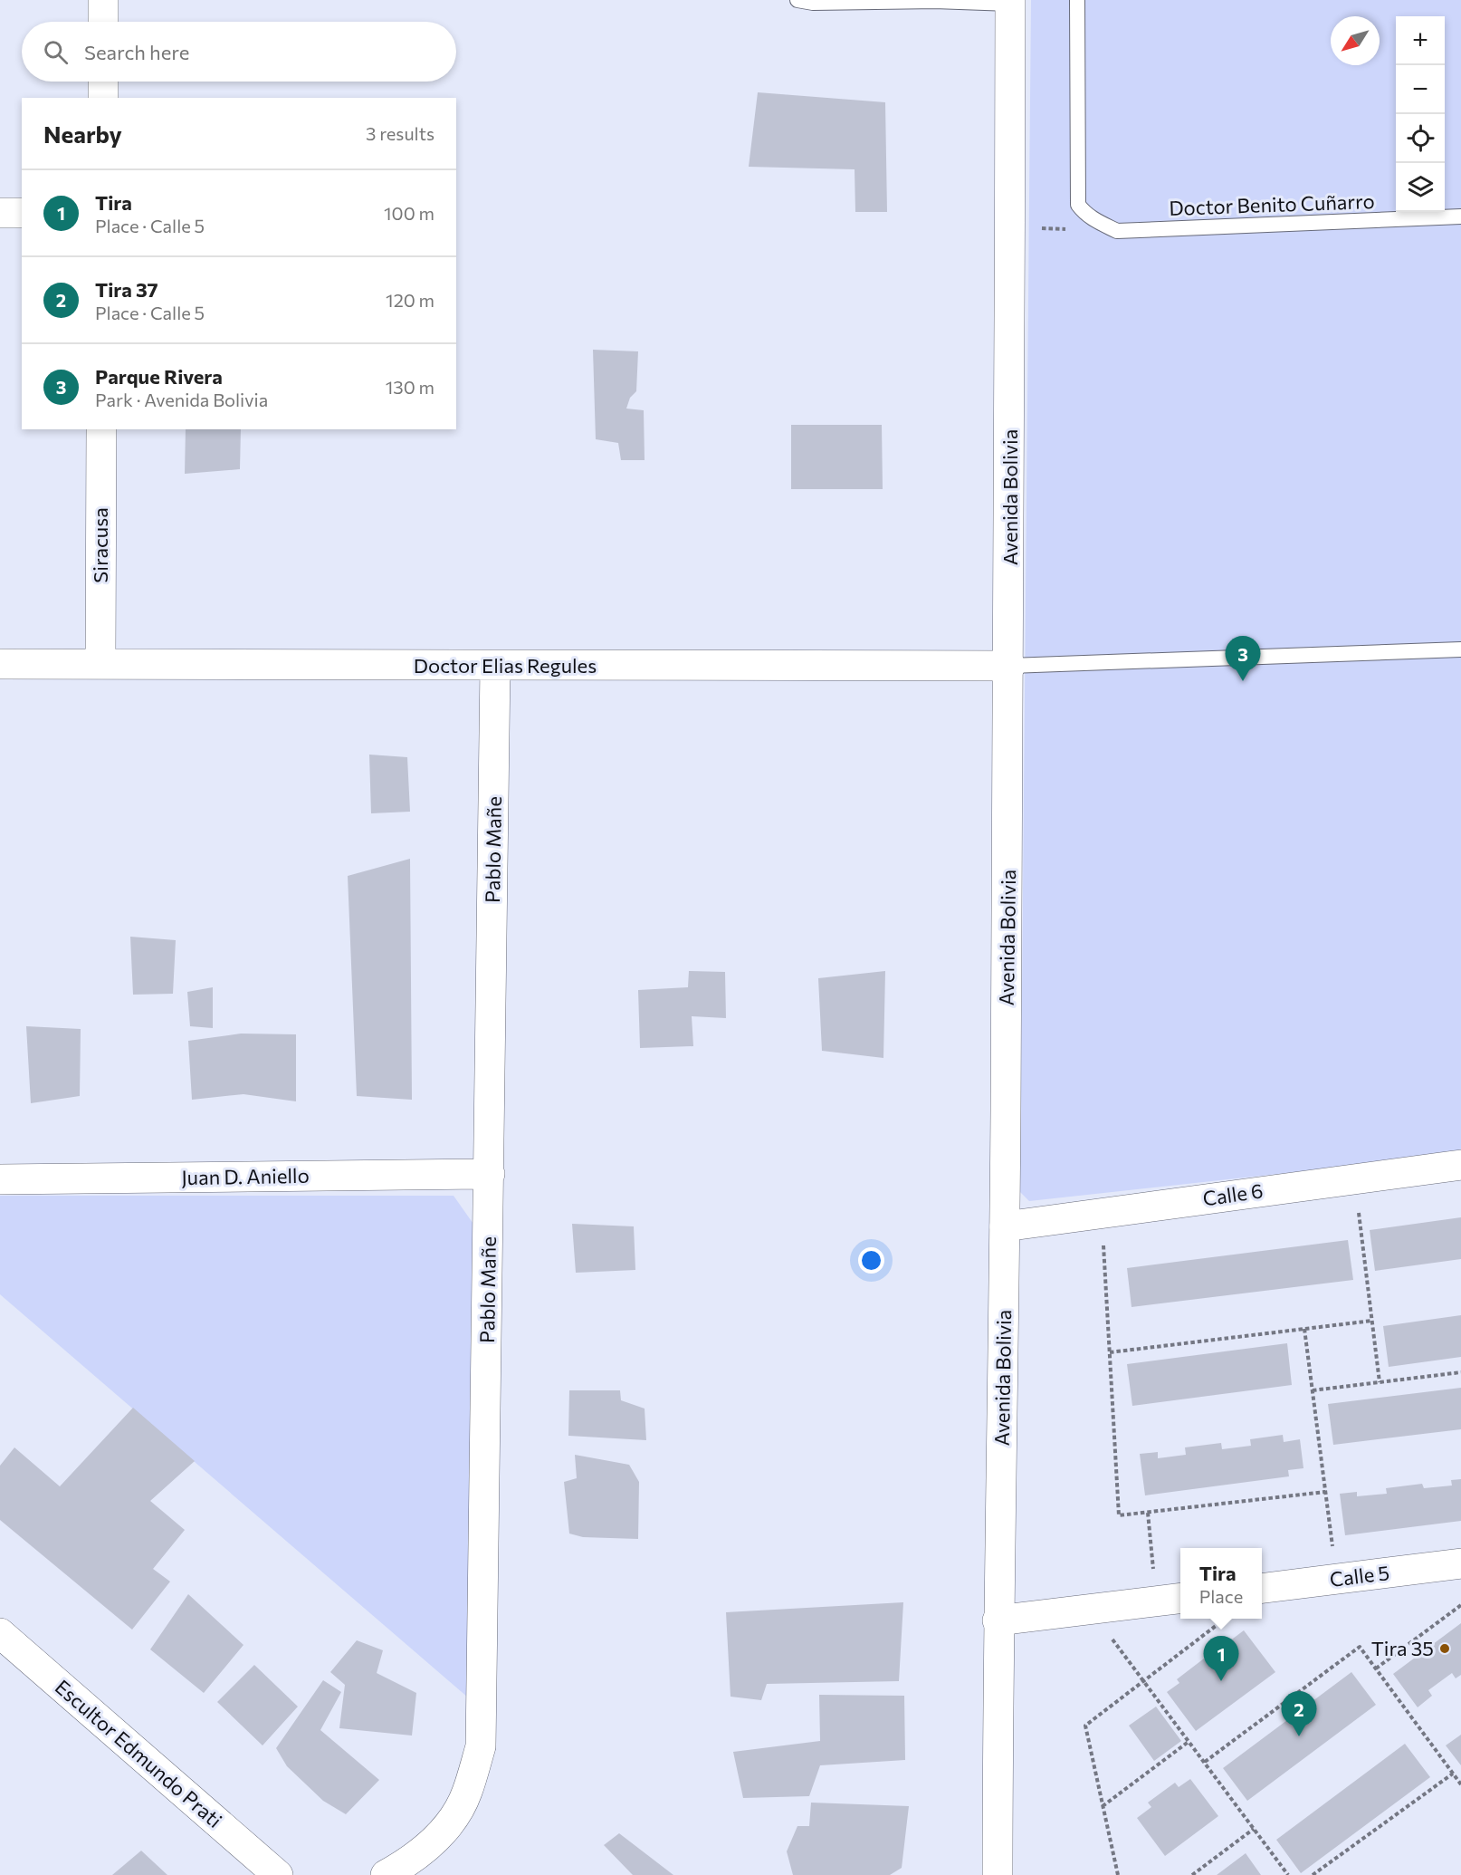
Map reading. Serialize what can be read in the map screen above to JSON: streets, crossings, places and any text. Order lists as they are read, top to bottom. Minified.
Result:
{"streets":{"street":["Avenida Bolivia","Siracusa","Doctor Elias Regules","Pablo Mañe","Juan D. Aniello","Calle 6","Calle 5","Escultor Edmundo Prati"],"lane":["Doctor Benito Cuñarro"]},"crossings":[["Avenida Bolivia","Doctor Elias Regules"],["Avenida Bolivia","Calle 6"],["Siracusa","Doctor Elias Regules"],["Doctor Elias Regules","Pablo Mañe"],["Pablo Mañe","Juan D. Aniello"]],"places":["Tira 35"],"north":"bottom left","page":{"map_buttons":["+","−"],"search":"Search here","heading":["Nearby","3 results"],"list":[{"mark":"1","name":"Tira","note":"Place · Calle 5","value":"100 m"},{"mark":"2","name":"Tira 37","note":"Place · Calle 5","value":"120 m"},{"mark":"3","name":"Parque Rivera","note":"Park · Avenida Bolivia","value":"130 m"}],"pins":["3","1","2"],"popup":["Tira","Place"]}}
